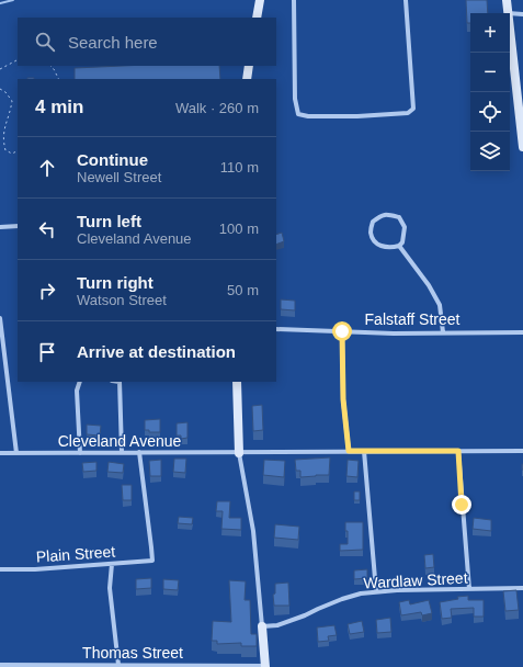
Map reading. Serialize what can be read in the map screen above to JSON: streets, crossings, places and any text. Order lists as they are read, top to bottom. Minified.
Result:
{"streets":{"street":["Falstaff Street","Cleveland Avenue","Plain Street","Wardlaw Street","Thomas Street"]},"crossings":[["Cleveland Avenue","Plain Street"]],"page":{"map_buttons":["+","−"],"search":"Search here","heading":["4 min","Walk · 260 m"],"list":[["Continue","Newell Street","110 m"],["Turn left","Cleveland Avenue","100 m"],["Turn right","Watson Street","50 m"],"Arrive at destination"]}}
